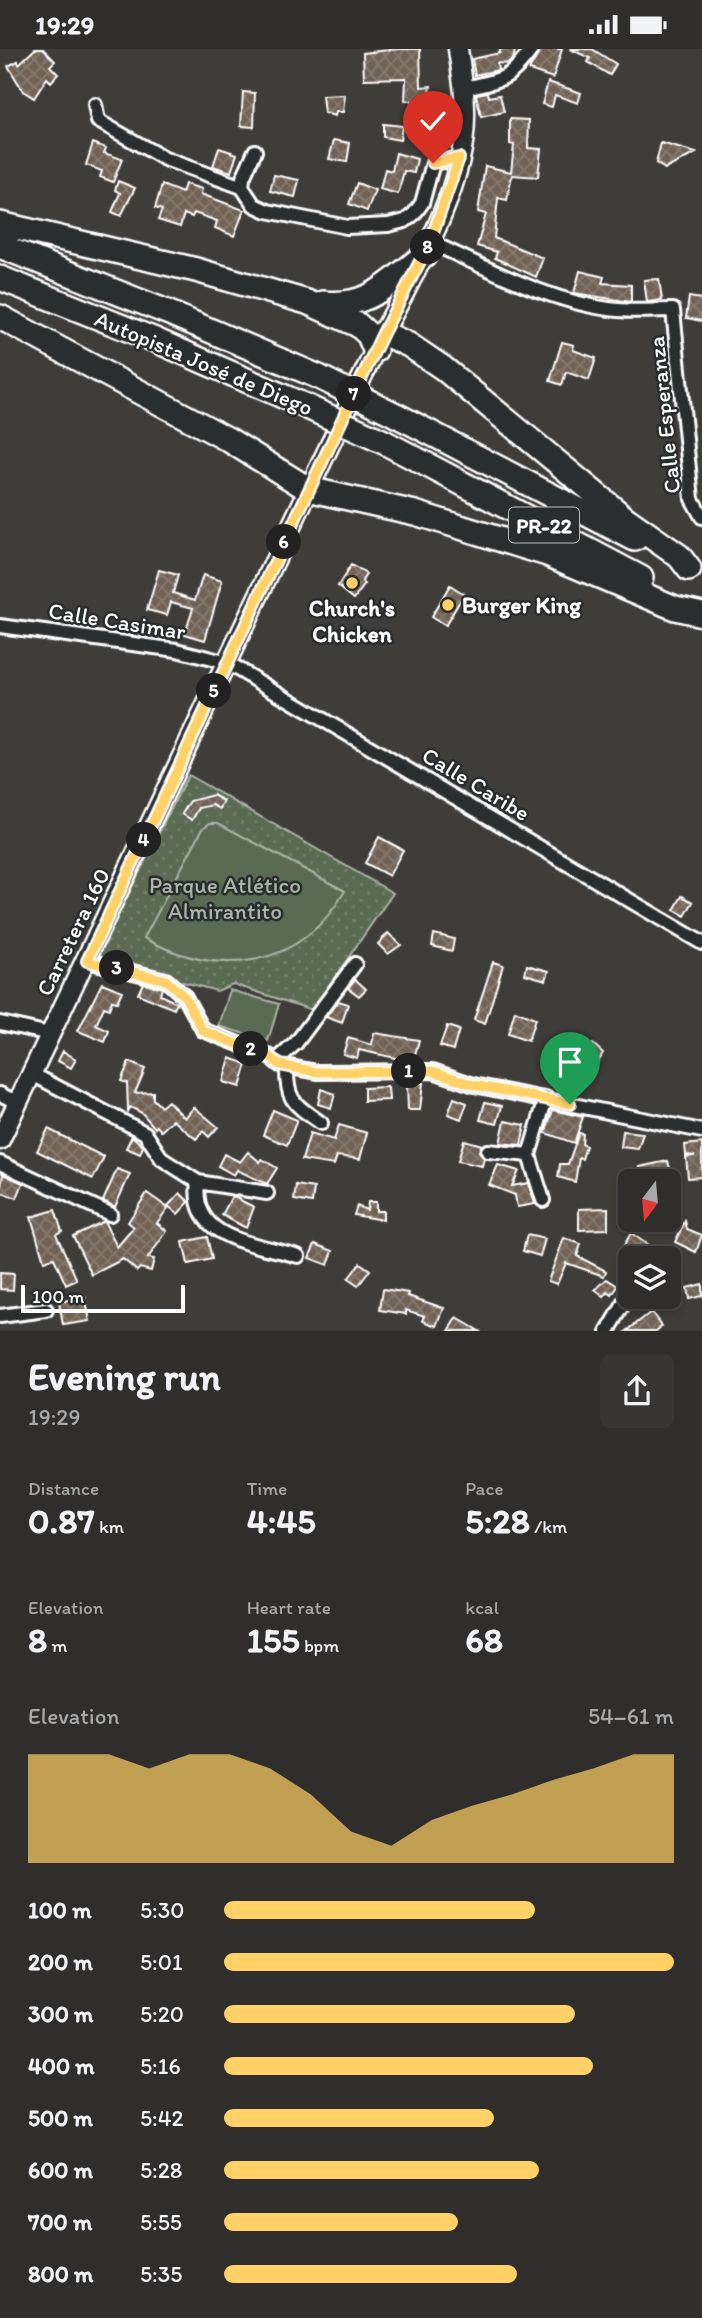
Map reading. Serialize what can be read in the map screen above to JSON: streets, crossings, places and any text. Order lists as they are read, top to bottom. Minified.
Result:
{"streets":{"highway":["Autopista José de Diego","PR-22"],"street":["Calle Esperanza","Calle Casimar","Calle Caribe","Carretera 160"]},"crossings":[["Calle Esperanza","Carretera 160"],["Calle Casimar","Calle Caribe"],["Calle Casimar","Carretera 160"],["Calle Caribe","Carretera 160"]],"parks":["Parque Atlético Almirantito"],"places":["Church's Chicken","Burger King"],"scale_bar":"100 m","north":"bottom","page":{"status":"19:29","pins":["8","7","6","5","4","3","2","1"],"scale":"100 m","heading":["Evening run","19:29"],"stats":[["Distance","0.87 km"],["Time","4:45"],["Pace","5:28 /km"],["Elevation","8 m"],["Heart rate","155 bpm"],["kcal","68"]],"chart":["Elevation","54–61 m"],"list":[{"name":"100 m","note":"5:30"},{"name":"200 m","note":"5:01"},{"name":"300 m","note":"5:20"},{"name":"400 m","note":"5:16"},{"name":"500 m","note":"5:42"},{"name":"600 m","note":"5:28"},{"name":"700 m","note":"5:55"},{"name":"800 m","note":"5:35"}]}}
